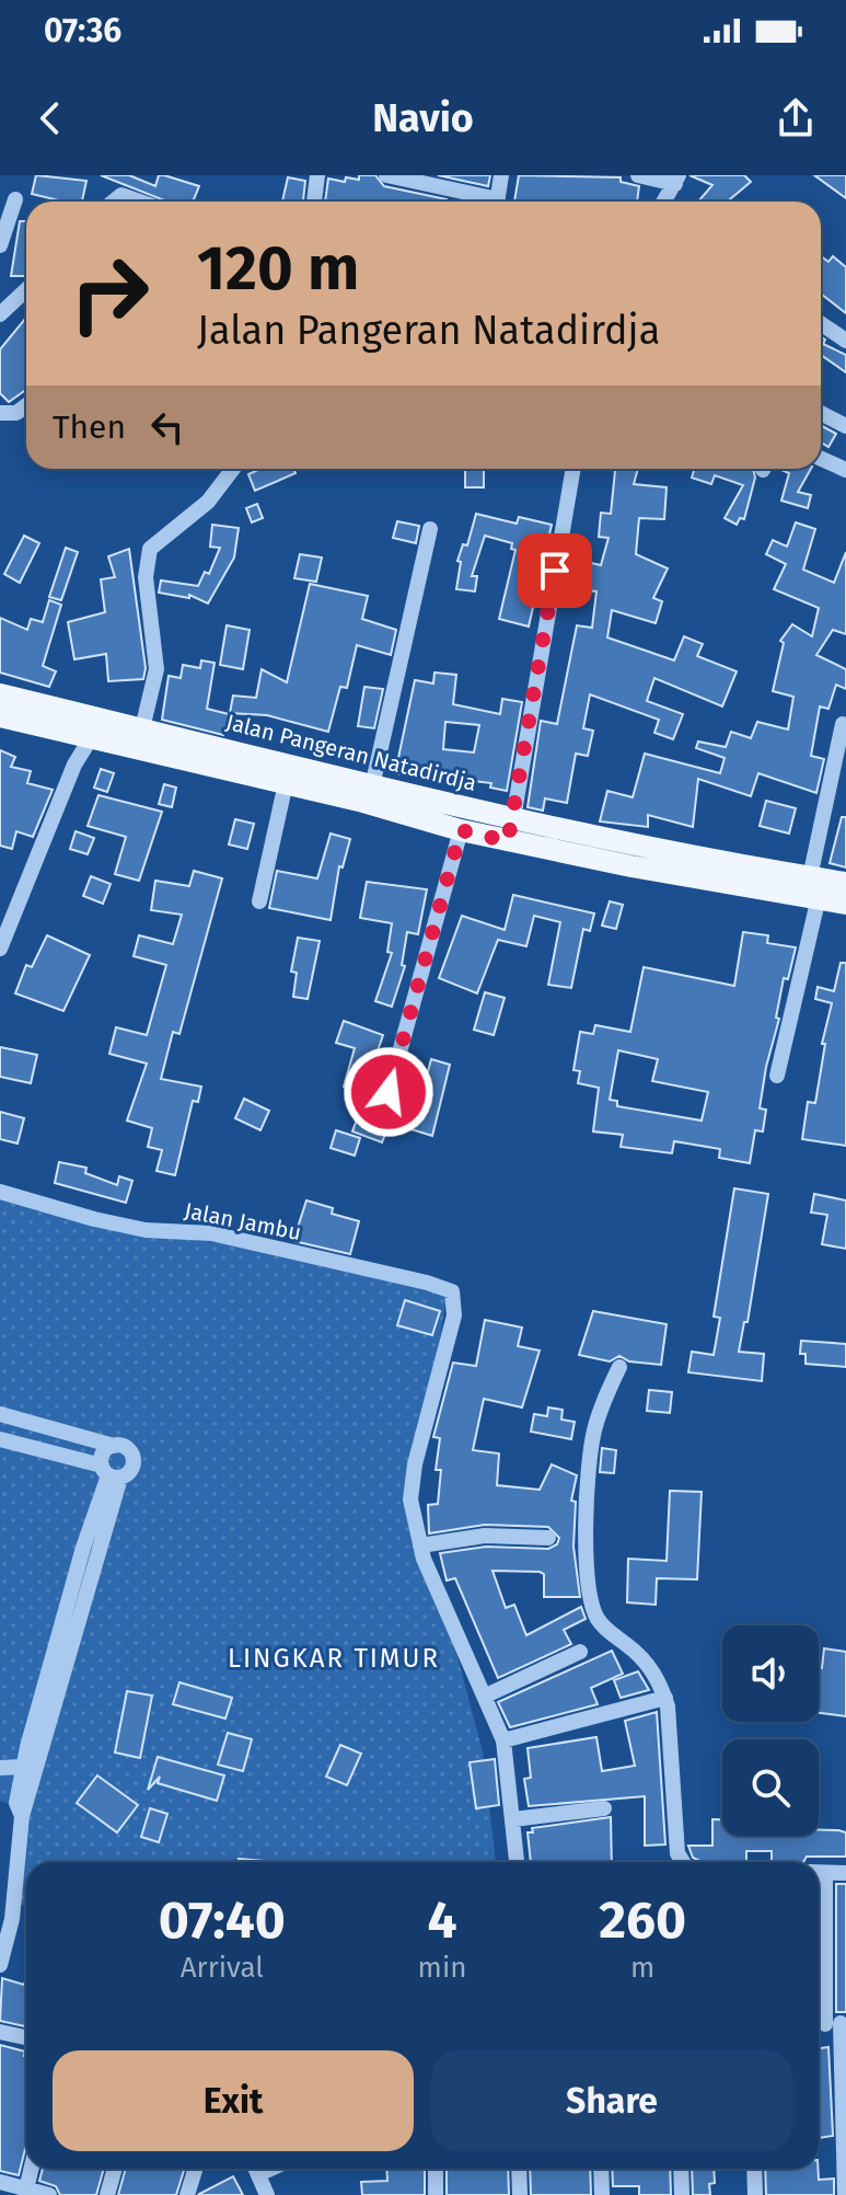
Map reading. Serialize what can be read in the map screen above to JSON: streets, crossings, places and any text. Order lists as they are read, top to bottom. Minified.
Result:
{"streets":{"main road":["Jalan Pangeran Natadirdja"],"street":["Jalan Jambu"]},"districts":["LINGKAR TIMUR"],"page":{"status":"07:36","header":"Navio","turn":["120 m","Jalan Pangeran Natadirdja"],"then":"Then","eta":["07:40","Arrival","4","min","260","m"],"buttons":["Exit","Share"]}}
